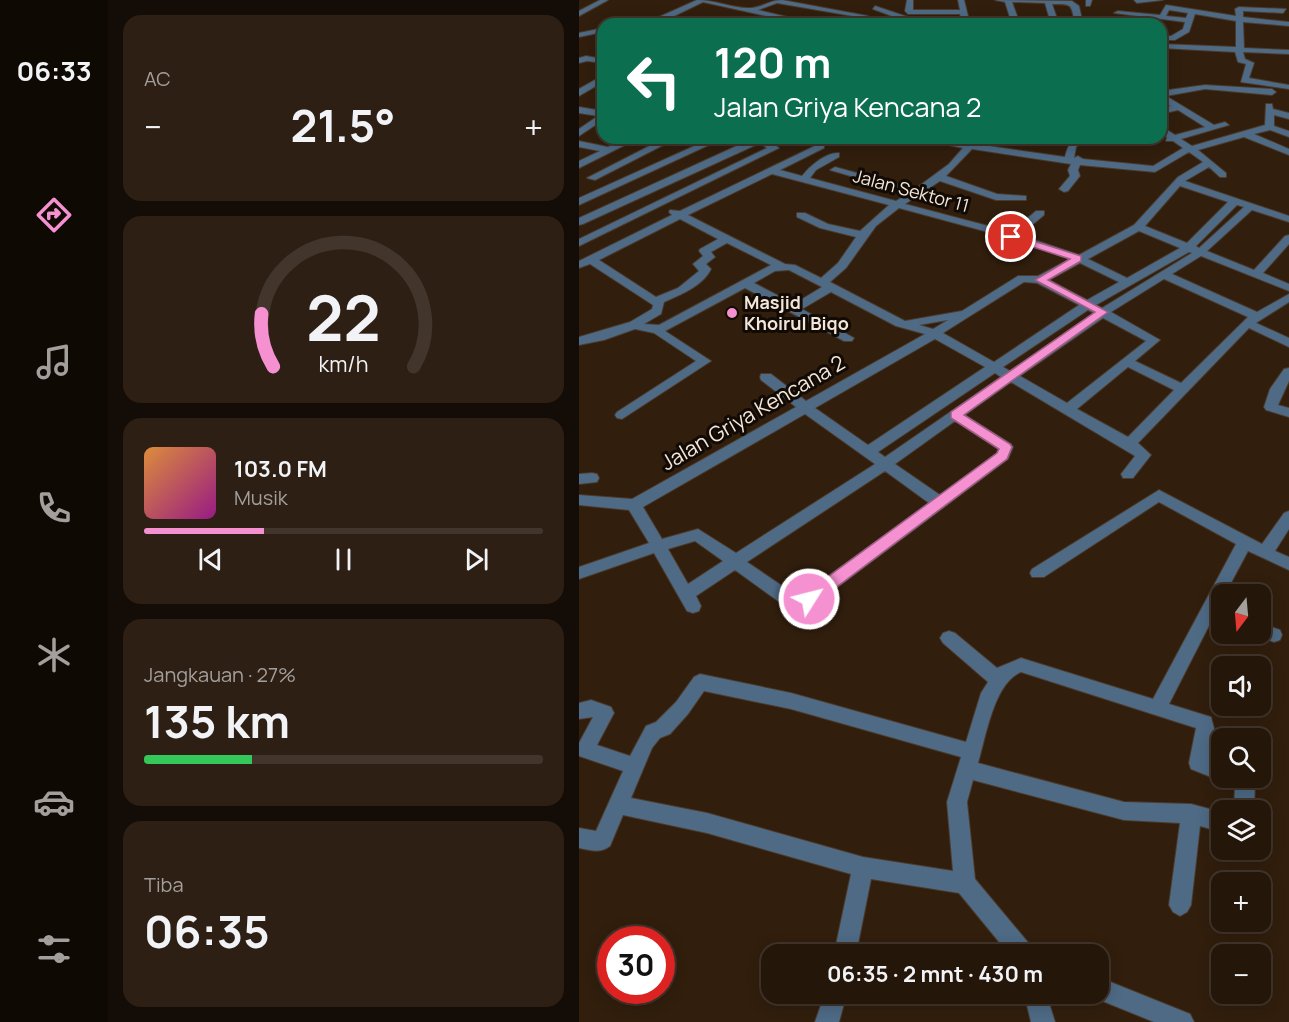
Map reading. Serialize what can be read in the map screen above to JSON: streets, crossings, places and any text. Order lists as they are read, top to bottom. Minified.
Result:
{"streets":{"street":["Jalan Sektor 11","Jalan Griya Kencana 2"]},"crossings":[["Jalan Sektor 11","Jalan Griya Kencana 2"]],"places":["Masjid Khoirul Biqo"],"north":"bottom","page":{"tabs":"06:33","tile":["AC",["Jangkauan · 27%","135 km"],["Tiba","06:35"]],"turn":["120 m","Jalan Griya Kencana 2"],"heat":["−","21.5°","+"],"song":["103.0 FM","Musik"],"map_buttons":["+","−"],"limit":"30","trip":"06:35 · 2 mnt · 430 m","gauge":["22","km/h"]}}
